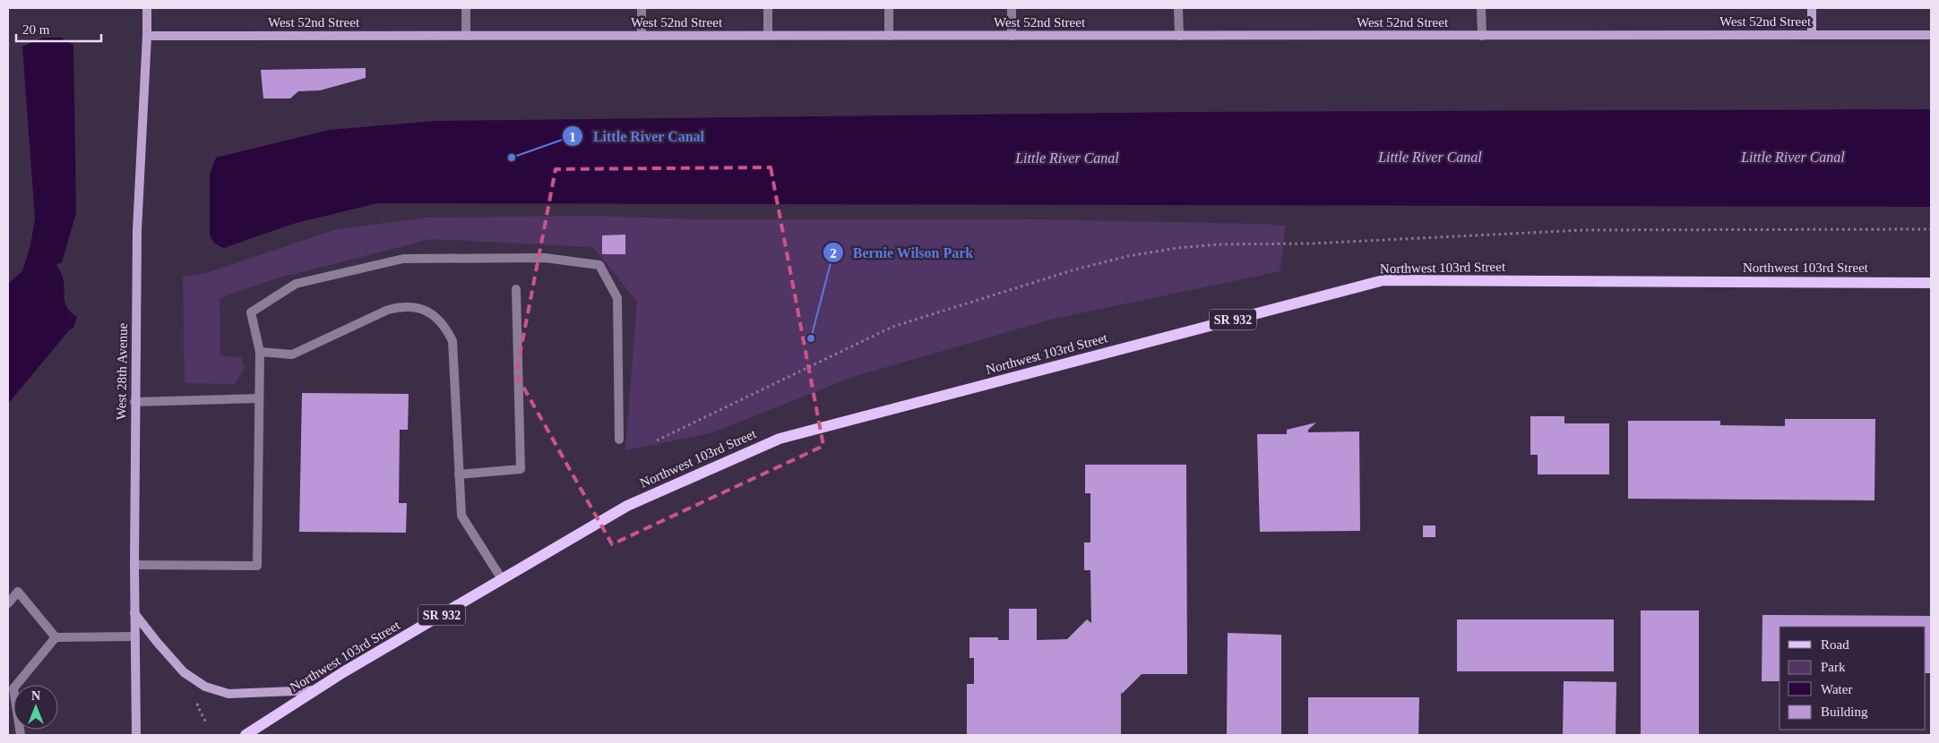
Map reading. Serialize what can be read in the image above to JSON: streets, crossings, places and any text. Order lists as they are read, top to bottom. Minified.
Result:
{"streets":{"main road":["Northwest 103rd Street","SR 932"],"street":["West 52nd Street","West 28th Avenue"]},"crossings":[["West 52nd Street","West 28th Avenue"]],"water":["Little River Canal"],"places":["Little River Canal","Bernie Wilson Park"],"legend":["Road","Park","Water","Building"],"scale_bar":"20 m","north":"top"}
